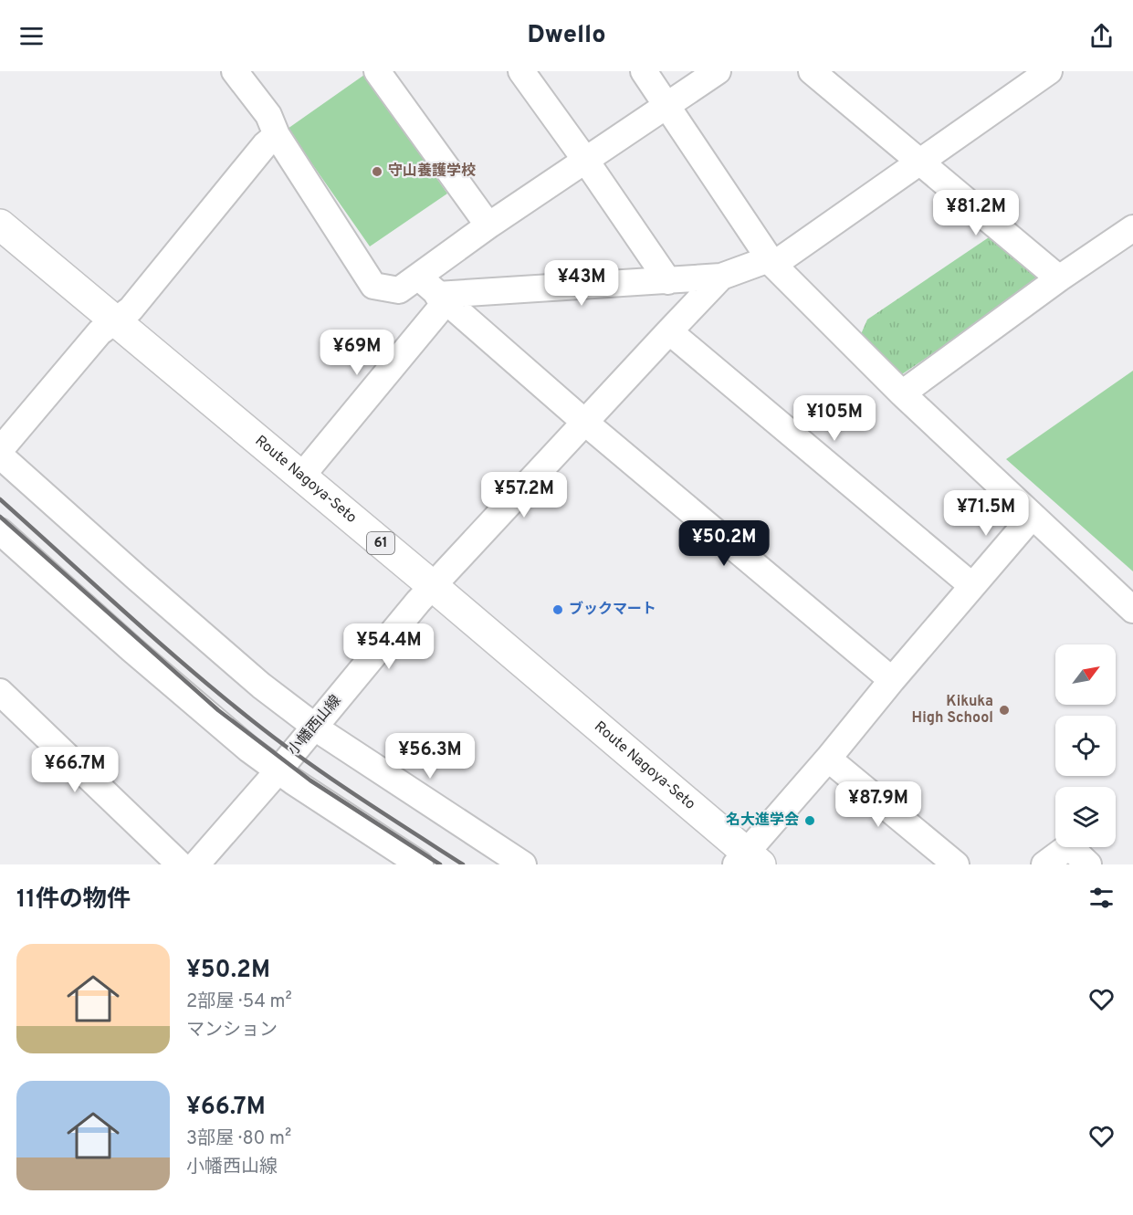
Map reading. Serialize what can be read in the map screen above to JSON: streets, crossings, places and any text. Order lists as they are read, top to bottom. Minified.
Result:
{"streets":{"main road":["Route Nagoya-Seto","61"],"street":["小幡西山線"]},"crossings":[["Route Nagoya-Seto","小幡西山線"]],"places":["守山養護学校","ブックマート","Kikuka High School","名大進学会"],"north":"top right","page":{"header":"Dwello","price":["¥81.2M","¥43M","¥69M","¥105M","¥57.2M","¥71.5M","¥50.2M","¥54.4M","¥56.3M","¥66.7M","¥87.9M"],"heading":"11件の物件","list":[{"name":"¥50.2M","note":"2部屋 · 54 m² · マンション"},{"name":"¥66.7M","note":"3部屋 · 80 m² · 小幡西山線"}]}}
